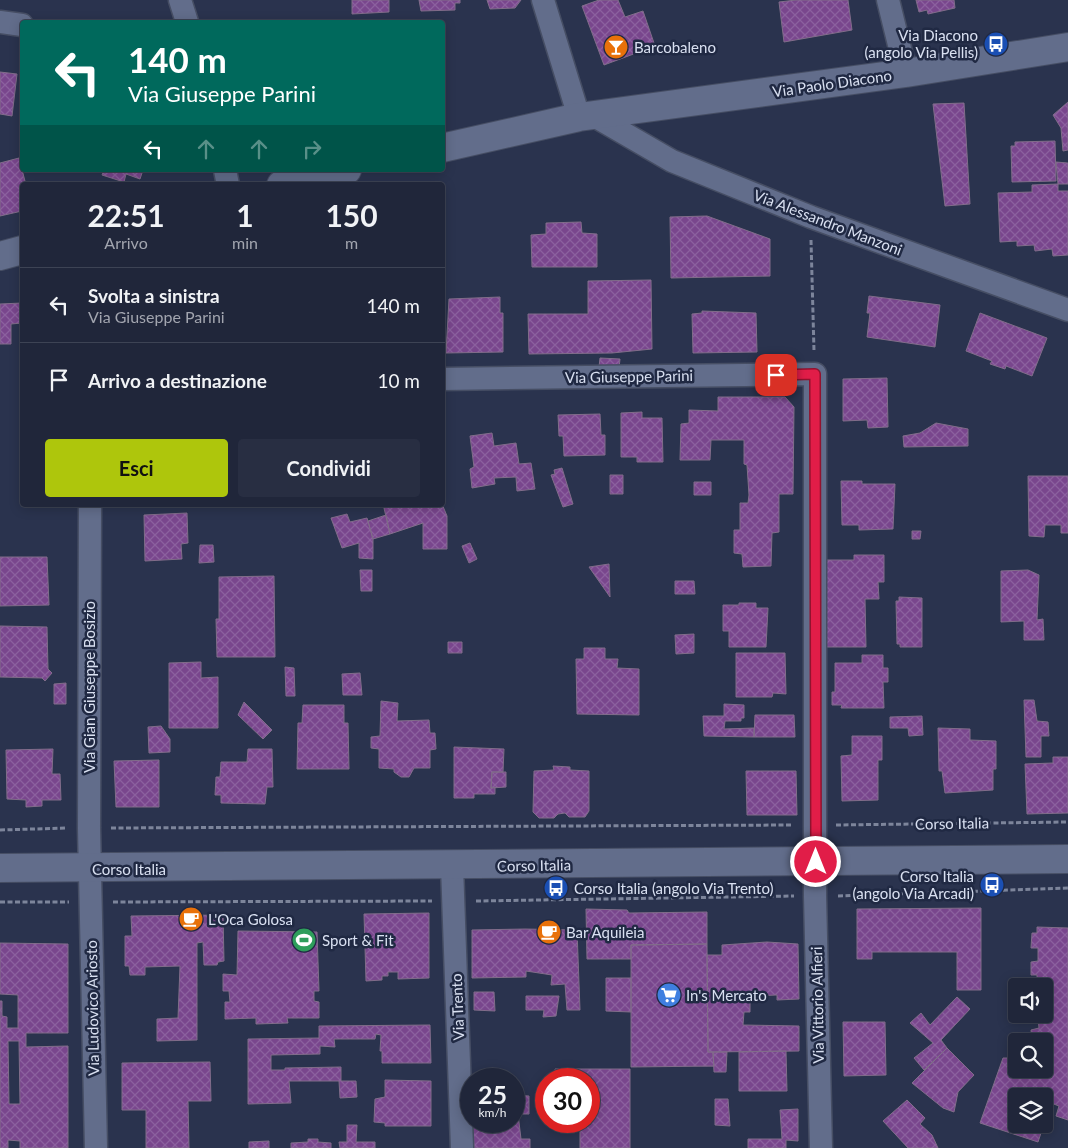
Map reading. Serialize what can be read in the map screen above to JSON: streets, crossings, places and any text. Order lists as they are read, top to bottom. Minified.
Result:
{"streets":{"main road":["Via Paolo Diacono","Corso Italia"],"street":["Via Alessandro Manzoni","Via Giuseppe Parini","Via Gian Giuseppe Bosizio","Via Vittorio Alfieri","Via Trento","Via Ludovico Ariosto"]},"crossings":[["Via Paolo Diacono","Via Alessandro Manzoni"],["Via Giuseppe Parini","Via Vittorio Alfieri"],["Via Gian Giuseppe Bosizio","Corso Italia"],["Via Gian Giuseppe Bosizio","Via Ludovico Ariosto"],["Corso Italia","Via Vittorio Alfieri"],["Corso Italia","Via Trento"],["Corso Italia","Via Ludovico Ariosto"]],"places":{"bus stop":["Via Diacono (angolo Via Pellis)","Corso Italia (angolo Via Arcadi)","Corso Italia (angolo Via Trento)"],"bar":["Barcobaleno"],"cafe":["L'Oca Golosa","Bar Aquileia"],"sports":["Sport & Fit"],"supermarket":["In's Mercato"]},"page":{"turn":["140 m","Via Giuseppe Parini"],"eta":["22:51","Arrivo","1","min","150","m"],"list":[{"name":"Svolta a sinistra","note":"Via Giuseppe Parini","value":"140 m"},{"name":"Arrivo a destinazione","value":"10 m"}],"buttons":["Esci","Condividi"],"speed":"25 km/h","limit":"30"}}
